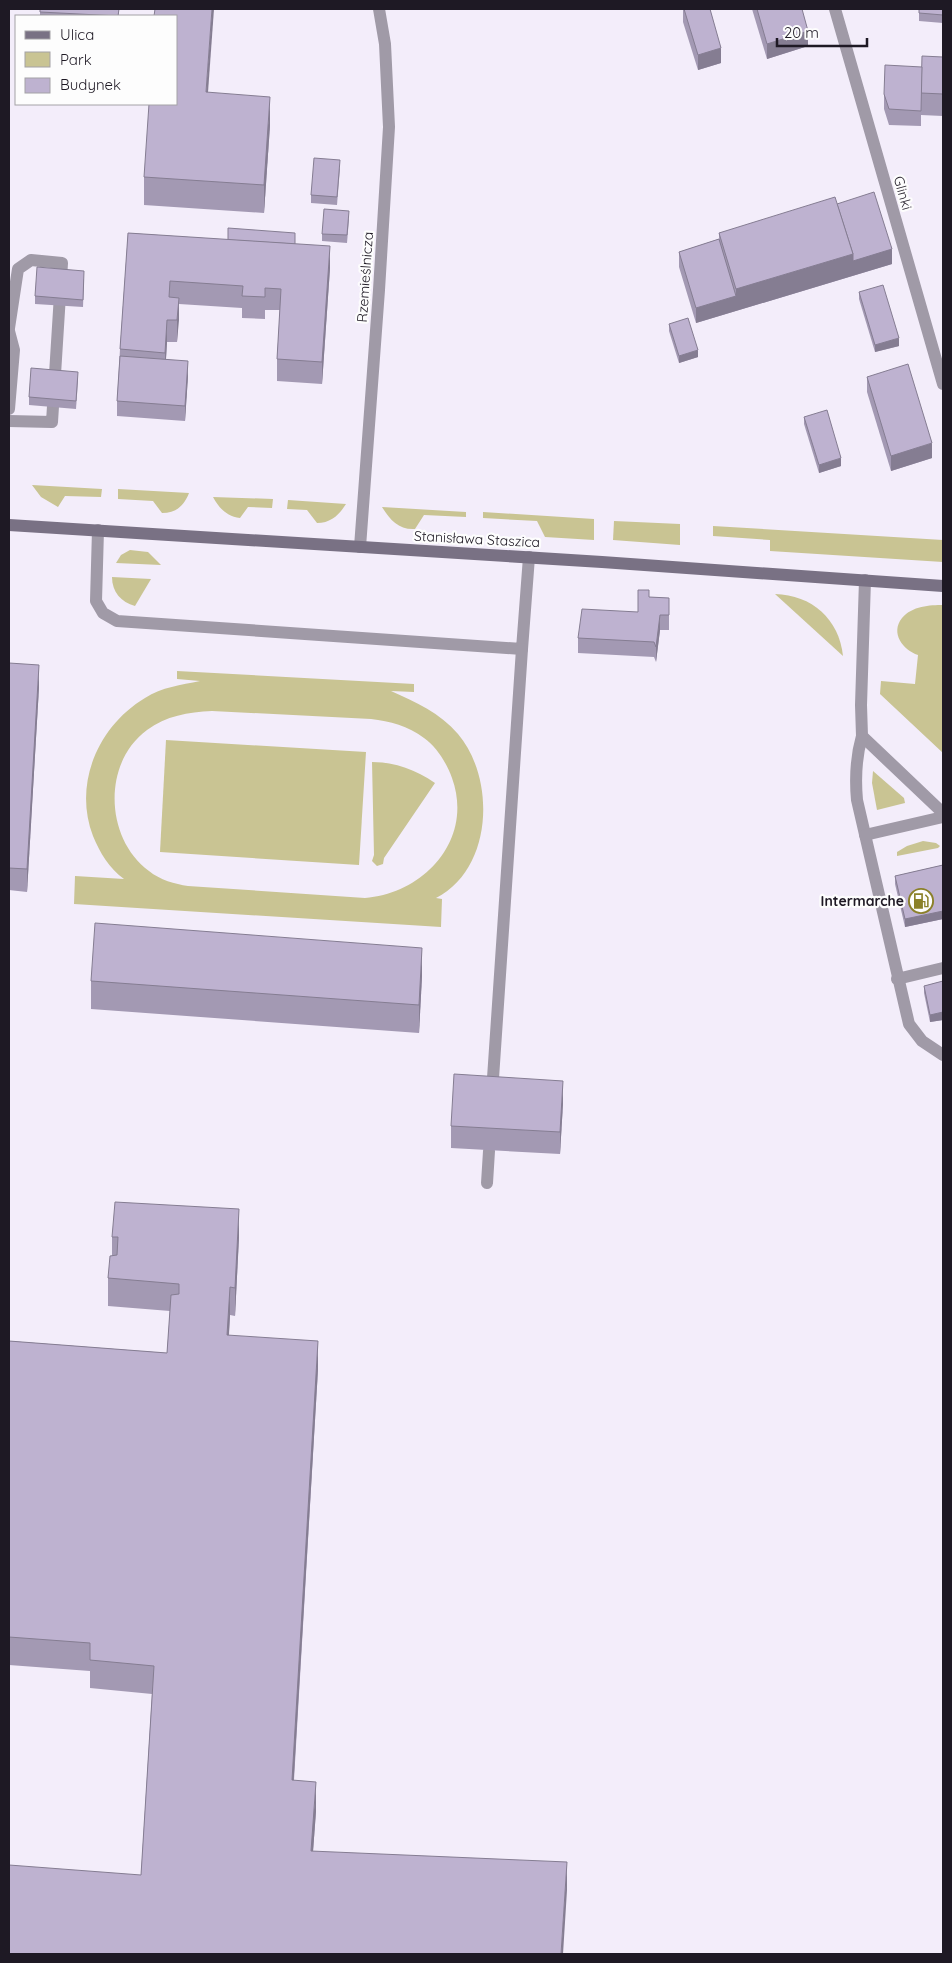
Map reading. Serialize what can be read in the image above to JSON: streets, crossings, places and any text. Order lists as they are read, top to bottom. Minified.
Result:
{"streets":{"main road":["Stanisława Staszica"],"street":["Glinki","Rzemieślnicza"]},"crossings":[["Rzemieślnicza","Stanisława Staszica"]],"places":{"fuel station":["Intermarche"]},"legend":["Ulica","Park","Budynek"],"scale_bar":"20 m"}
